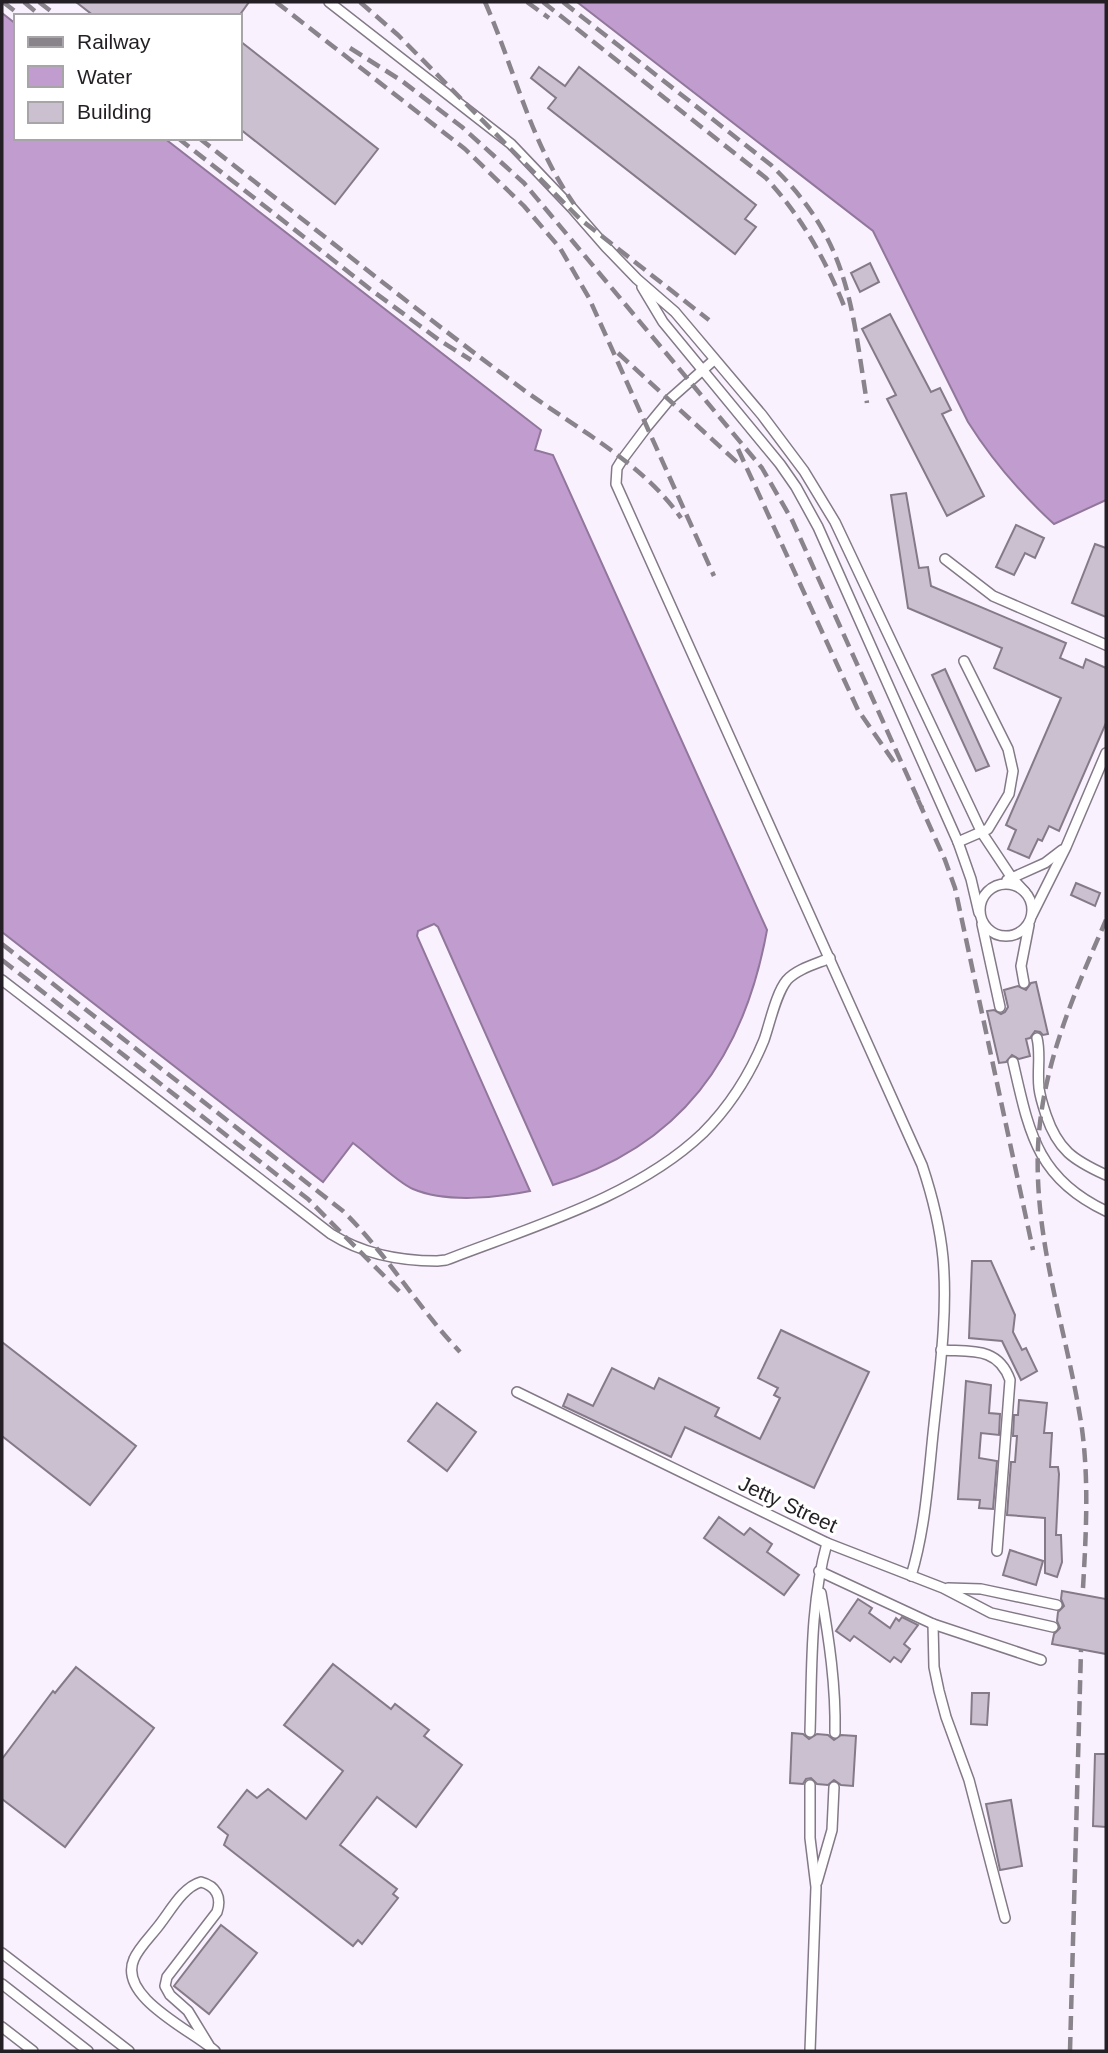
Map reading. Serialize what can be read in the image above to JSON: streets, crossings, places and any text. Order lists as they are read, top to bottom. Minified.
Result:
{"streets":{"lane":["Jetty Street"]},"legend":["Railway","Water","Building"]}
